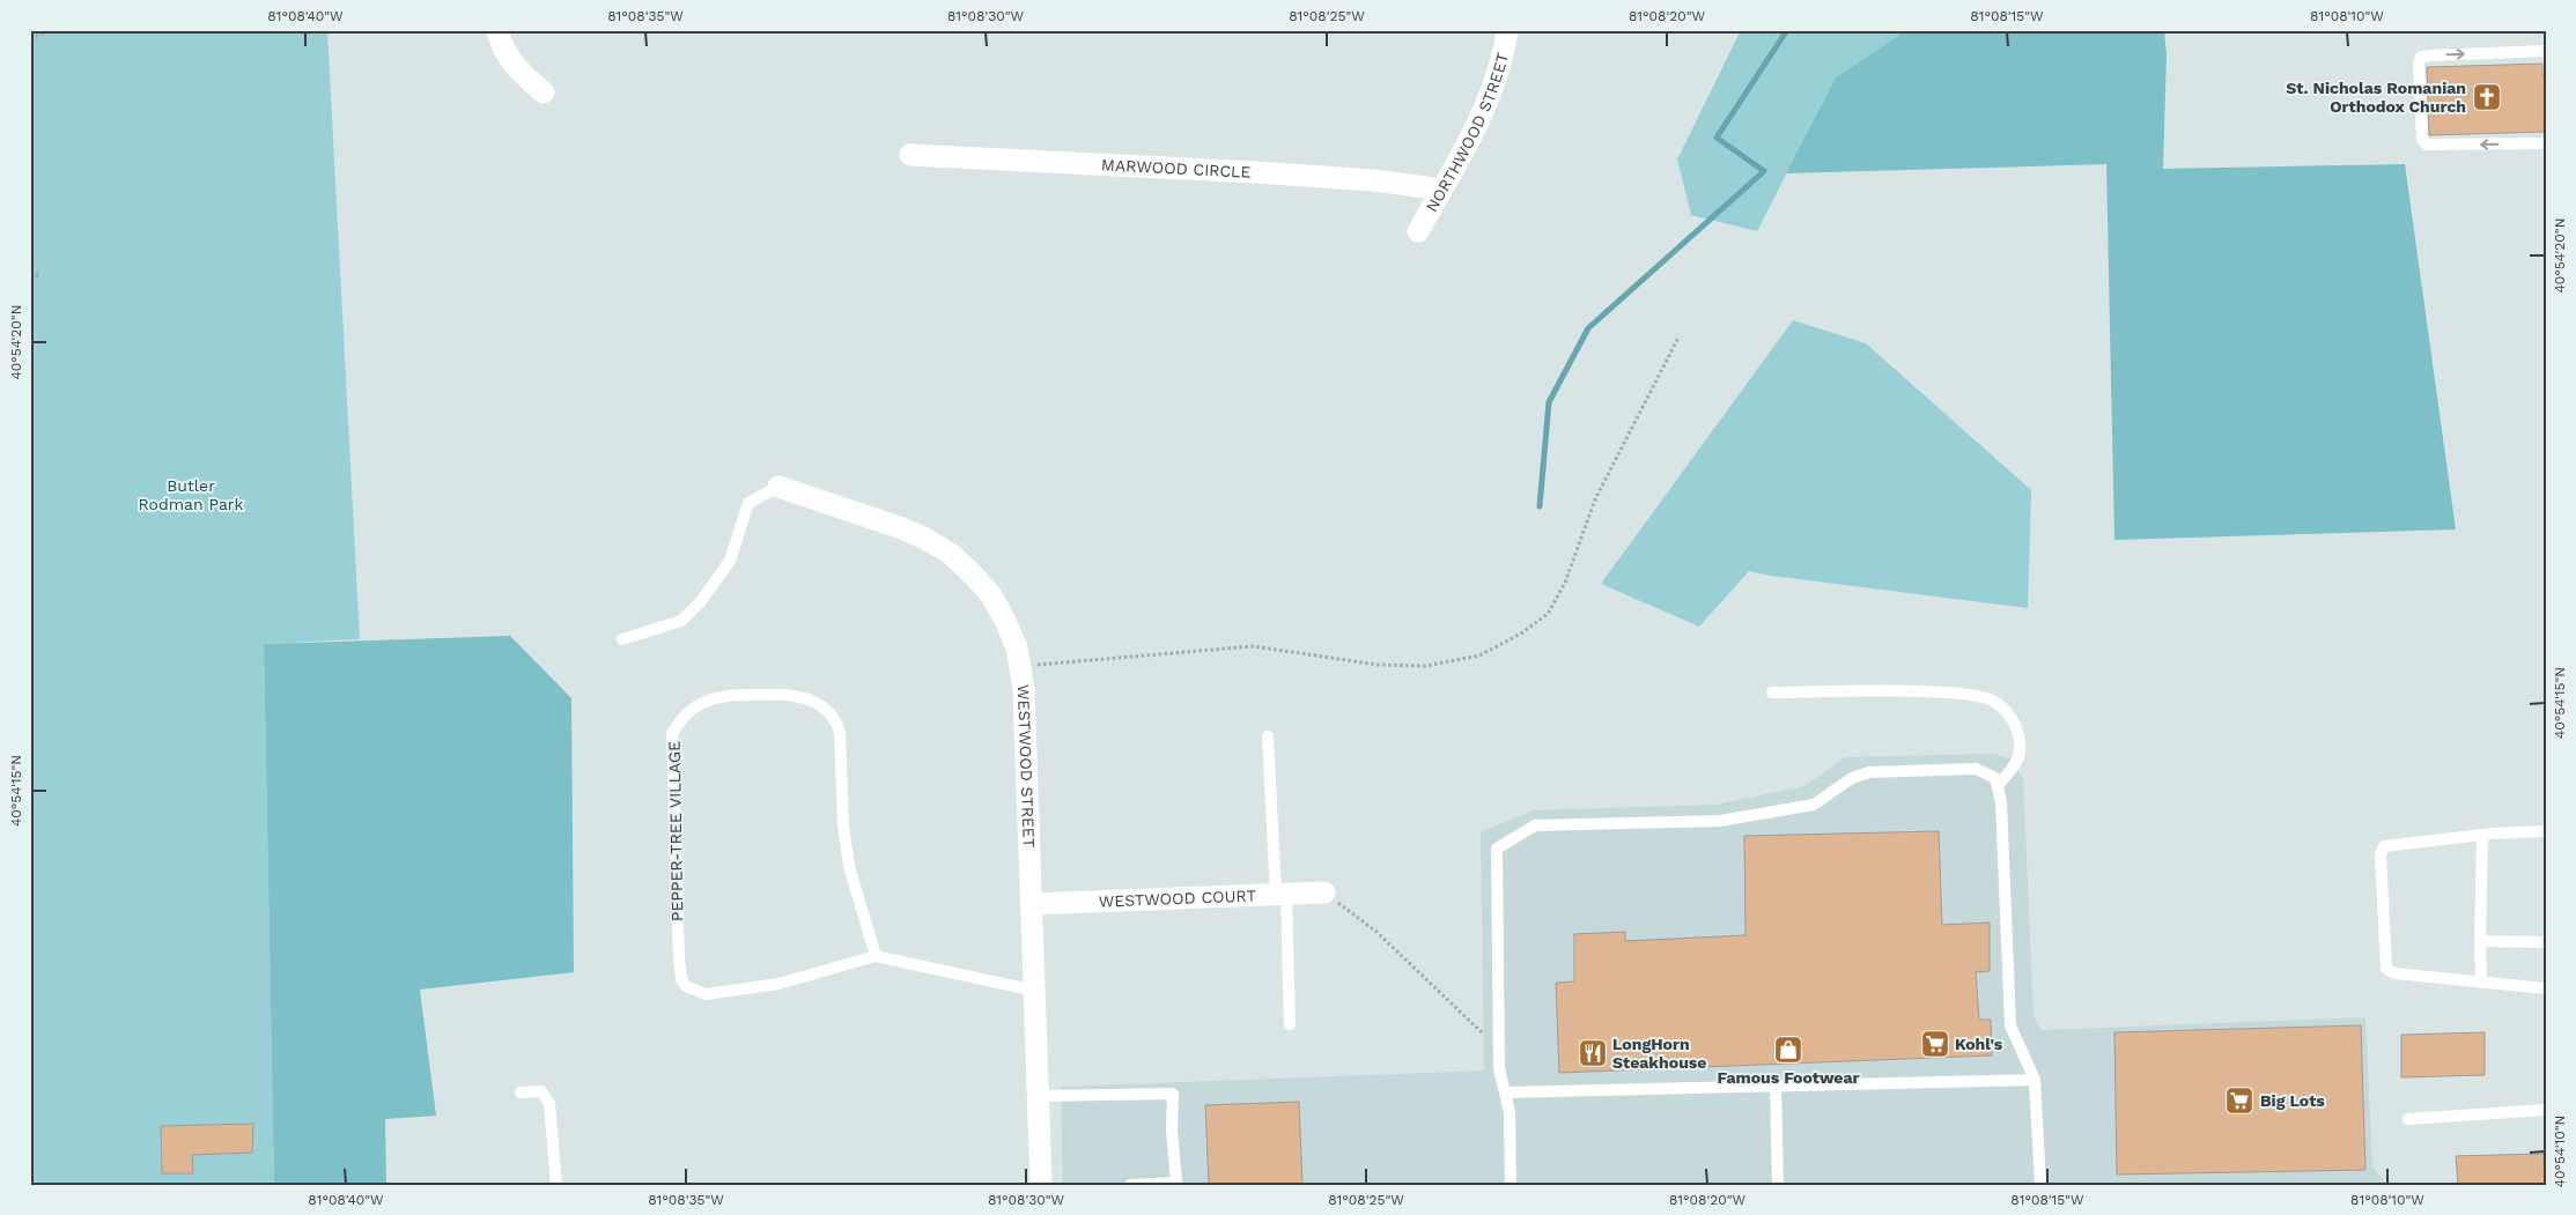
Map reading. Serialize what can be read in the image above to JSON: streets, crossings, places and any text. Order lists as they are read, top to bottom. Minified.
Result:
{"streets":{"street":["NORTHWOOD STREET","MARWOOD CIRCLE","WESTWOOD STREET","WESTWOOD COURT"],"lane":["PEPPER-TREE VILLAGE"]},"crossings":[["NORTHWOOD STREET","MARWOOD CIRCLE"],["WESTWOOD STREET","PEPPER-TREE VILLAGE"],["WESTWOOD STREET","WESTWOOD COURT"]],"parks":["Butler Rodman Park"],"places":{"church":["St. Nicholas Romanian Orthodox Church"],"supermarket":["Kohl's","Big Lots"],"shop":["Famous Footwear"],"restaurant":["LongHorn Steakhouse"]},"coordinates":["81°08'40\"W","81°08'35\"W","81°08'30\"W","81°08'25\"W","81°08'20\"W","81°08'15\"W","81°08'10\"W","40°54'20\"N","40°54'15\"N","40°54'10\"N"]}
